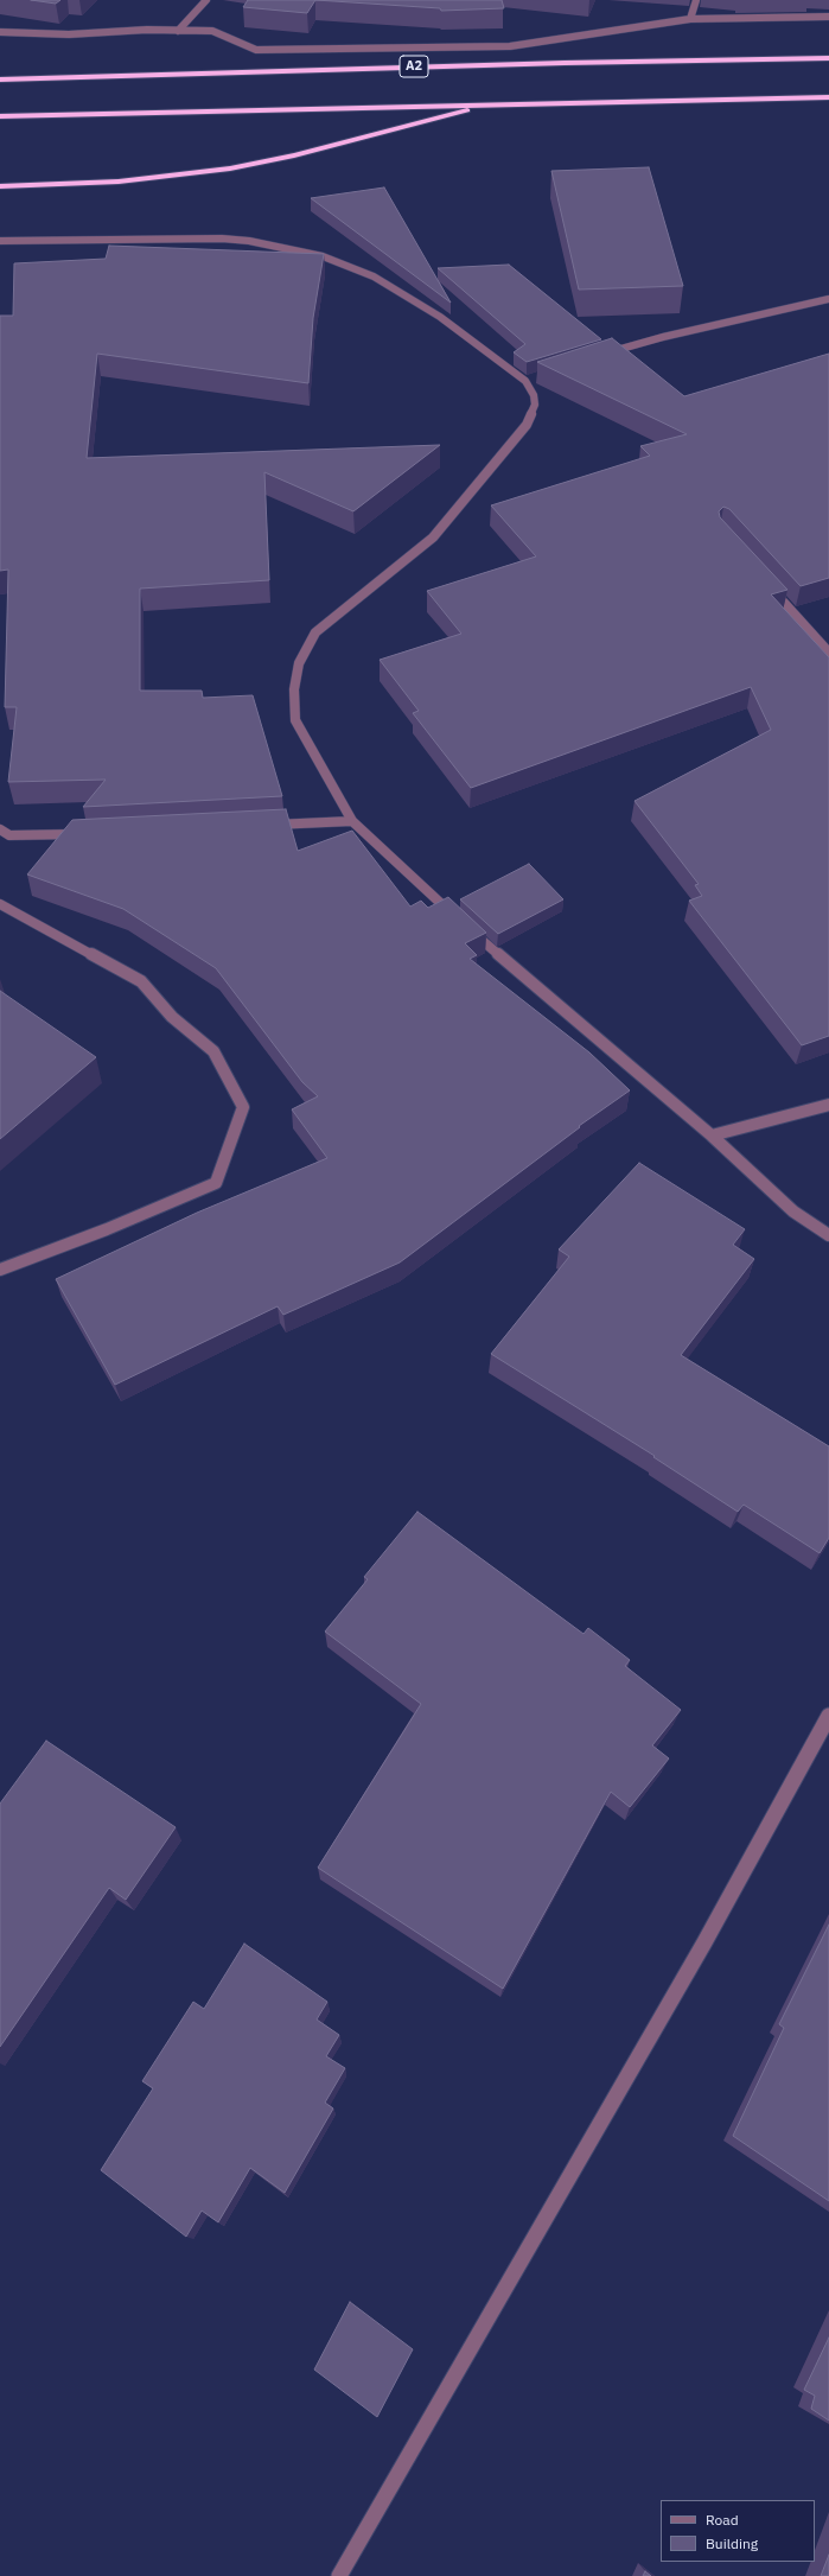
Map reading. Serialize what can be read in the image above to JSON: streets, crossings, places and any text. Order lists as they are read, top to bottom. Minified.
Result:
{"streets":{"highway":["A2"]},"legend":["Road","Building"]}
